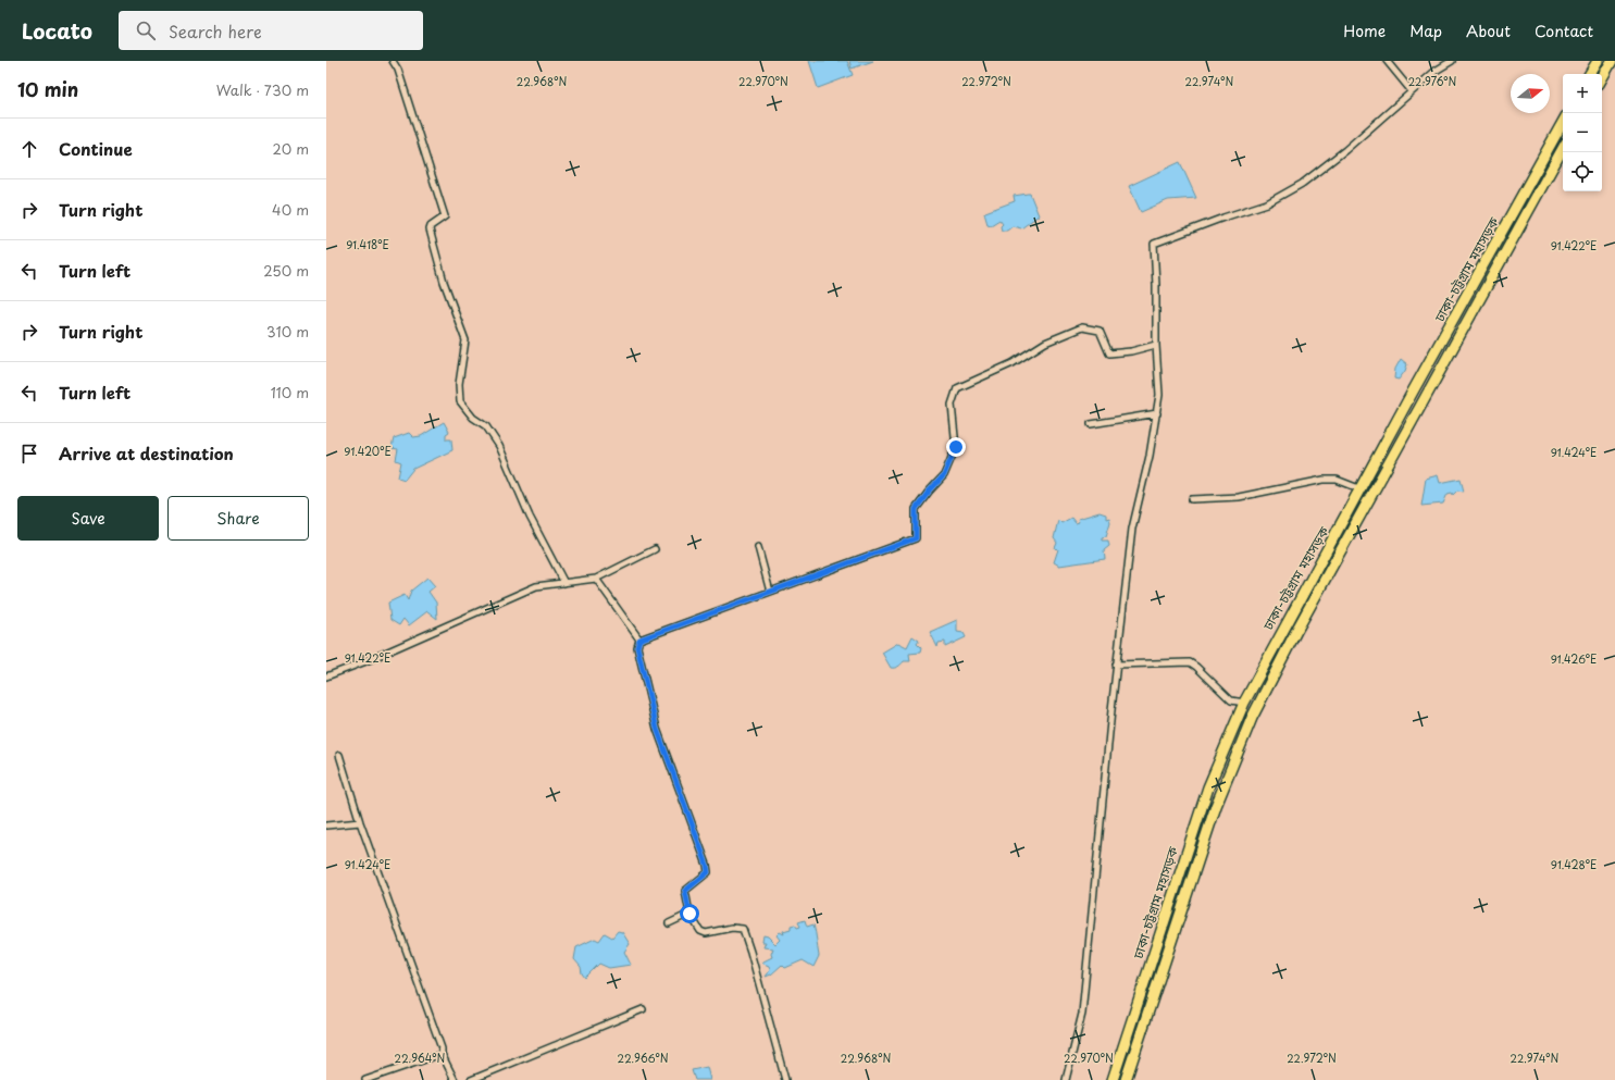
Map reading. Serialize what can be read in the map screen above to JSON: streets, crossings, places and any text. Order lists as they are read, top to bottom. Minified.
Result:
{"streets":{"highway":["ঢাকা-চট্টগ্রাম মহাসড়ক"]},"north":"right","page":{"header":"Locato","search":"Search here","nav":["Home","Map","About","Contact"],"heading":["10 min","Walk · 730 m"],"map_buttons":["+","−"],"list":[["Continue","20 m"],["Turn right","40 m"],["Turn left","250 m"],["Turn right","310 m"],["Turn left","110 m"],"Arrive at destination"],"buttons":["Save","Share"]},"coordinates":["22.968°N","22.970°N","22.972°N","22.974°N","22.976°N","91.418°E","91.422°E","91.420°E","91.424°E","91.426°E","91.428°E","22.964°N","22.966°N"]}
